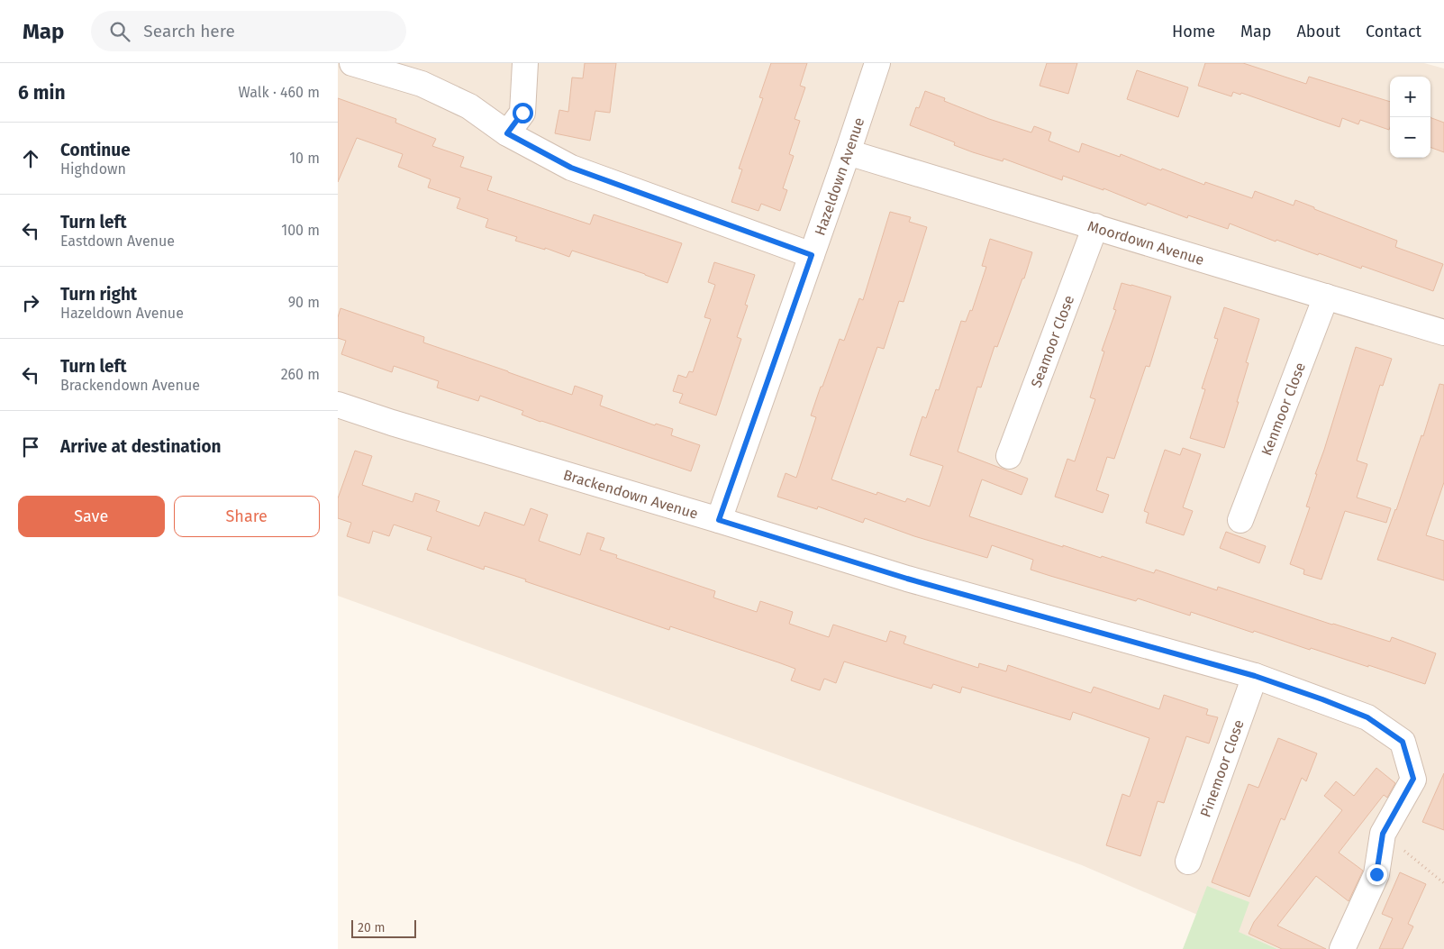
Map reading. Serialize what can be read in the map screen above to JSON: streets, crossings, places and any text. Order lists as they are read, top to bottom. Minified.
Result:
{"streets":{"street":["Hazeldown Avenue","Moordown Avenue","Seamoor Close","Kenmoor Close","Brackendown Avenue","Pinemoor Close"]},"crossings":[["Hazeldown Avenue","Moordown Avenue"],["Hazeldown Avenue","Brackendown Avenue"],["Moordown Avenue","Seamoor Close"],["Moordown Avenue","Kenmoor Close"],["Brackendown Avenue","Pinemoor Close"]],"scale_bar":"20 m","page":{"header":"Map","search":"Search here","nav":["Home","Map","About","Contact"],"heading":["6 min","Walk · 460 m"],"map_buttons":["+","−"],"list":[["Continue","Highdown","10 m"],["Turn left","Eastdown Avenue","100 m"],["Turn right","Hazeldown Avenue","90 m"],["Turn left","Brackendown Avenue","260 m"],"Arrive at destination"],"buttons":["Save","Share"],"scale":"20 m"}}
